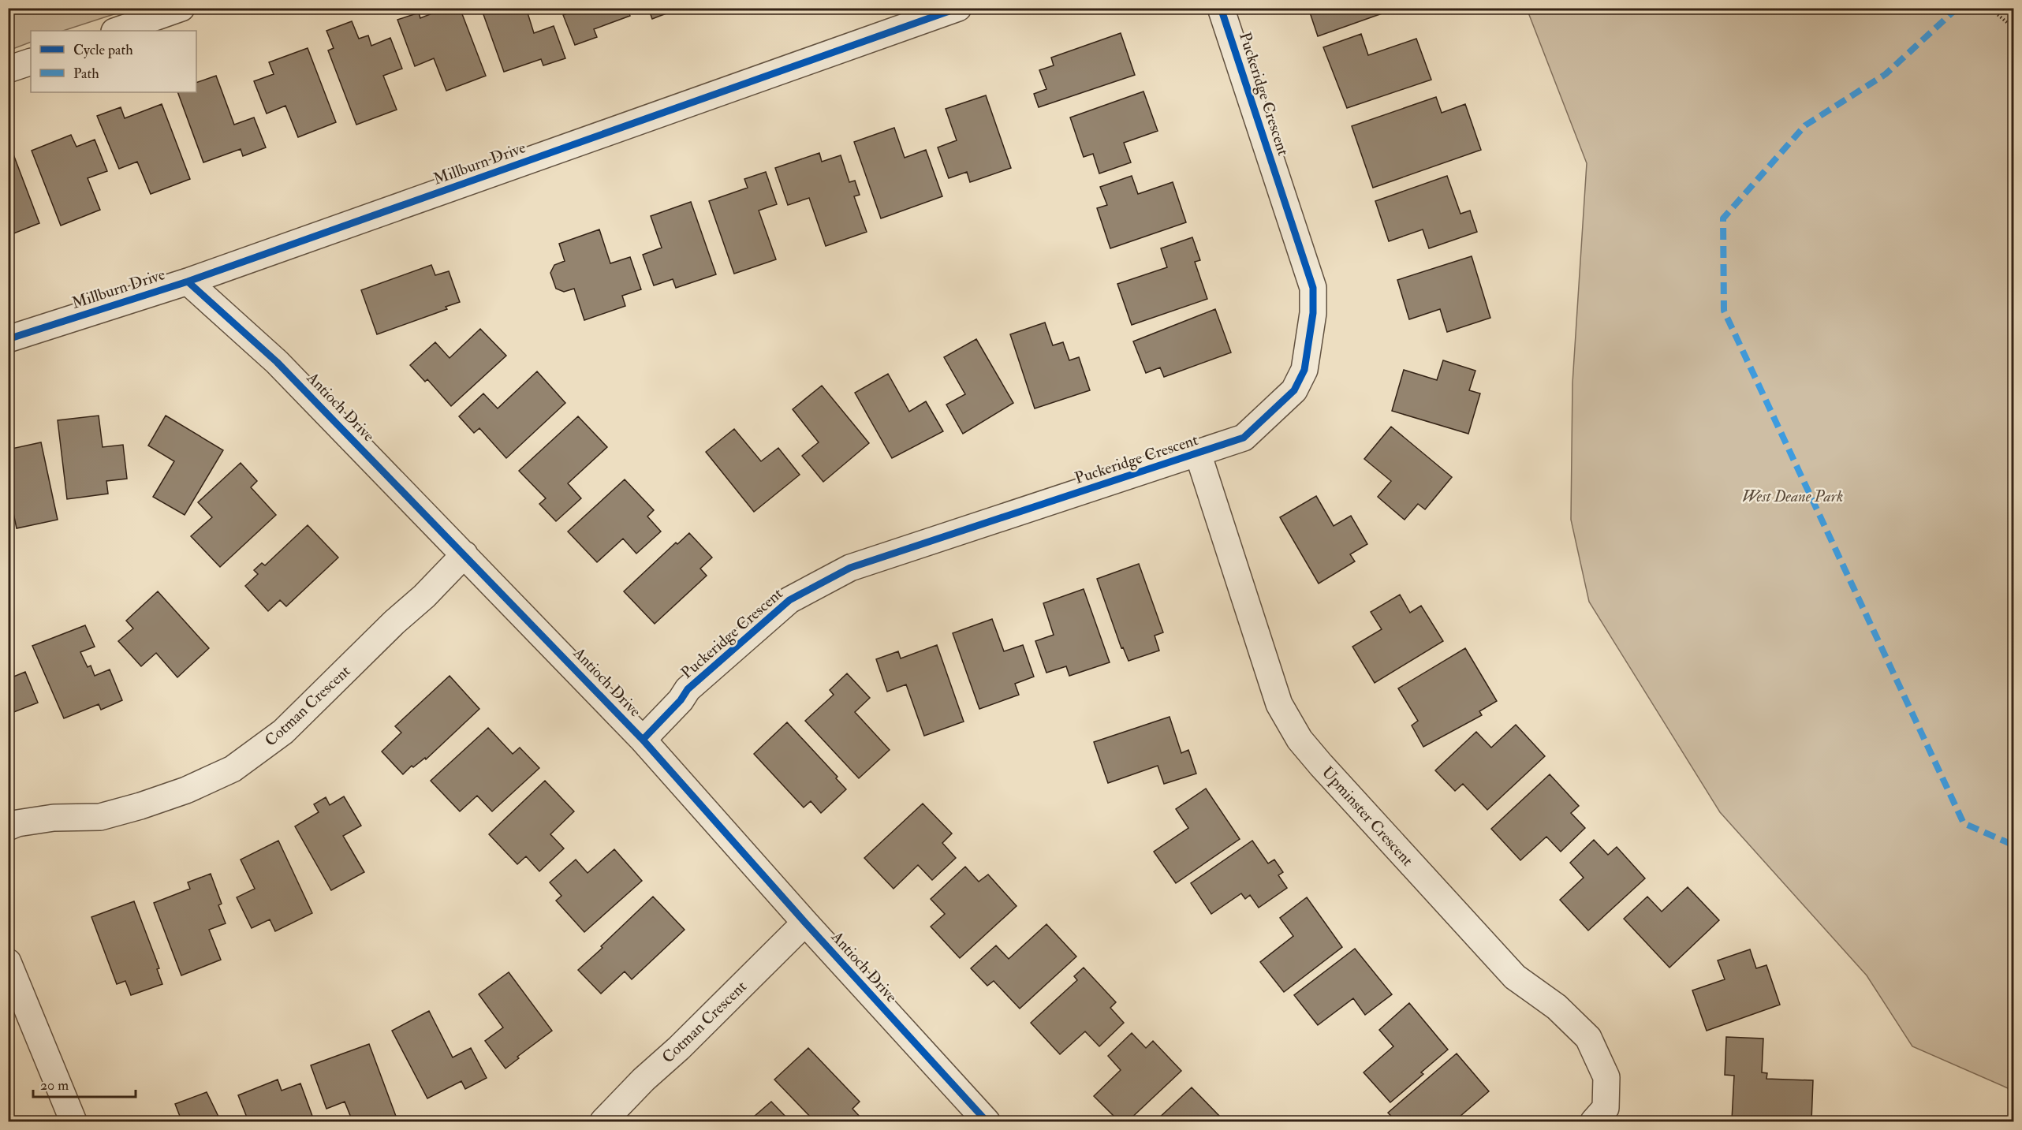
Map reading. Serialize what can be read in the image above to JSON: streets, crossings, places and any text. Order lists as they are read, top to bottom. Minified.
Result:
{"streets":{"street":["Puckeridge Crescent","Millburn Drive","Antioch Drive","Cotman Crescent","Upminster Crescent"]},"crossings":[["Puckeridge Crescent","Antioch Drive"],["Puckeridge Crescent","Upminster Crescent"],["Millburn Drive","Antioch Drive"],["Antioch Drive","Cotman Crescent"]],"parks":["West Deane Park"],"legend":["Cycle path","Path"],"scale_bar":"20 m"}
